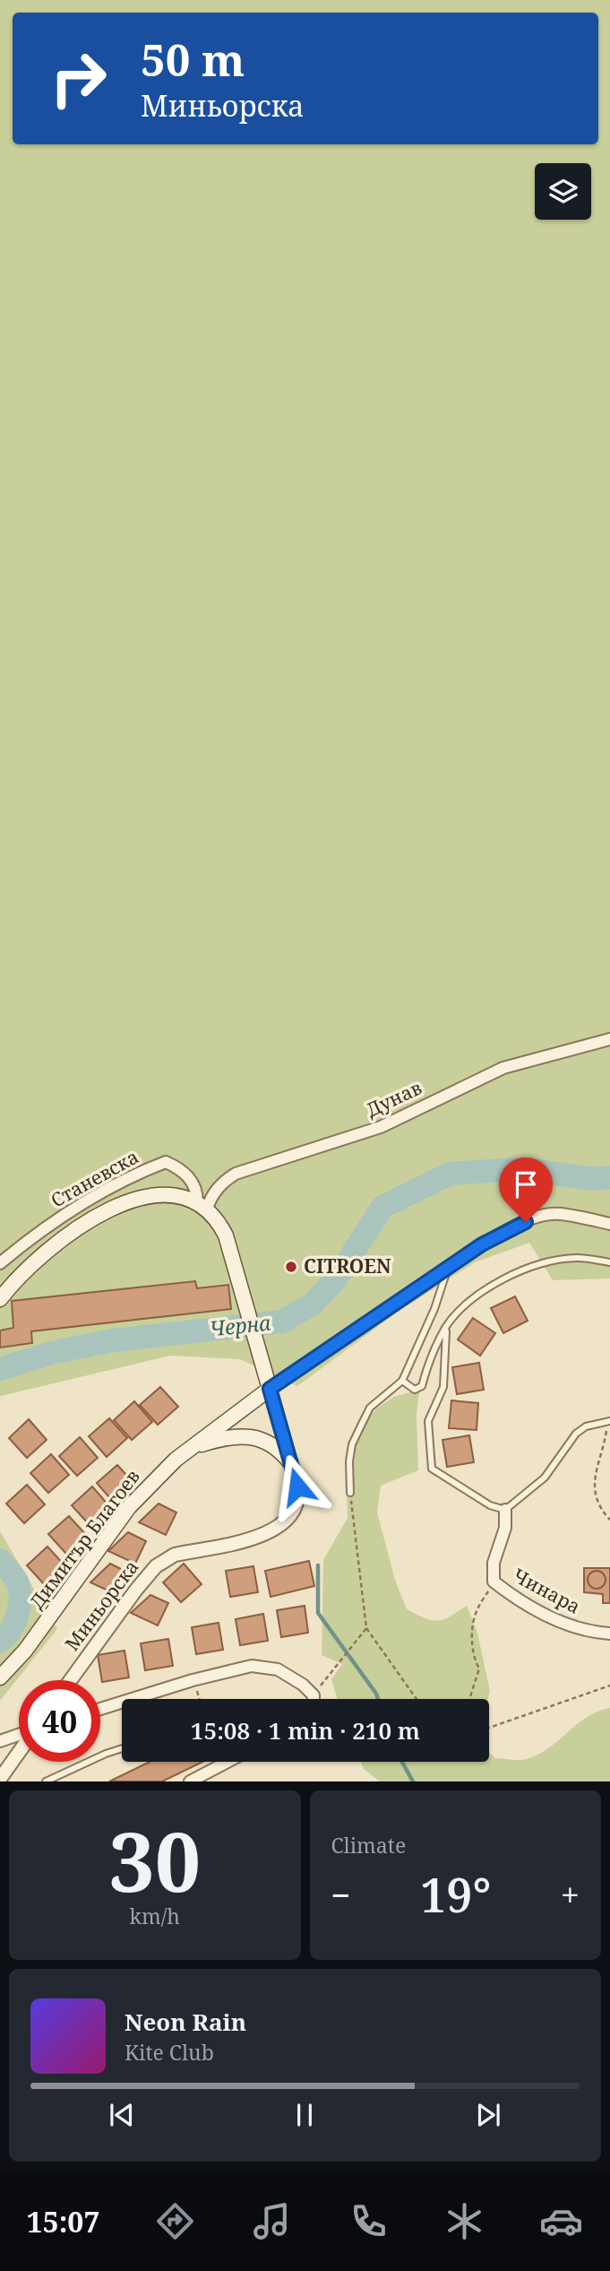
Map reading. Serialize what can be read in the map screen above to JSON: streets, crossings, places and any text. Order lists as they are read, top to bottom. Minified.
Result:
{"streets":{"main road":["Димитър Благоев"],"street":["Дунав","Станевска","Чинара","Миньорска"]},"crossings":[["Дунав","Станевска"],["Димитър Благоев","Миньорска"]],"water":["Черна"],"places":["CITROEN"],"page":{"turn":["50 m","Миньорска"],"limit":"40","trip":"15:08 · 1 min · 210 m","tile":[["30","km/h"],"Climate"],"heat":["−","19°","+"],"song":["Neon Rain","Kite Club"],"tabs":"15:07"}}
